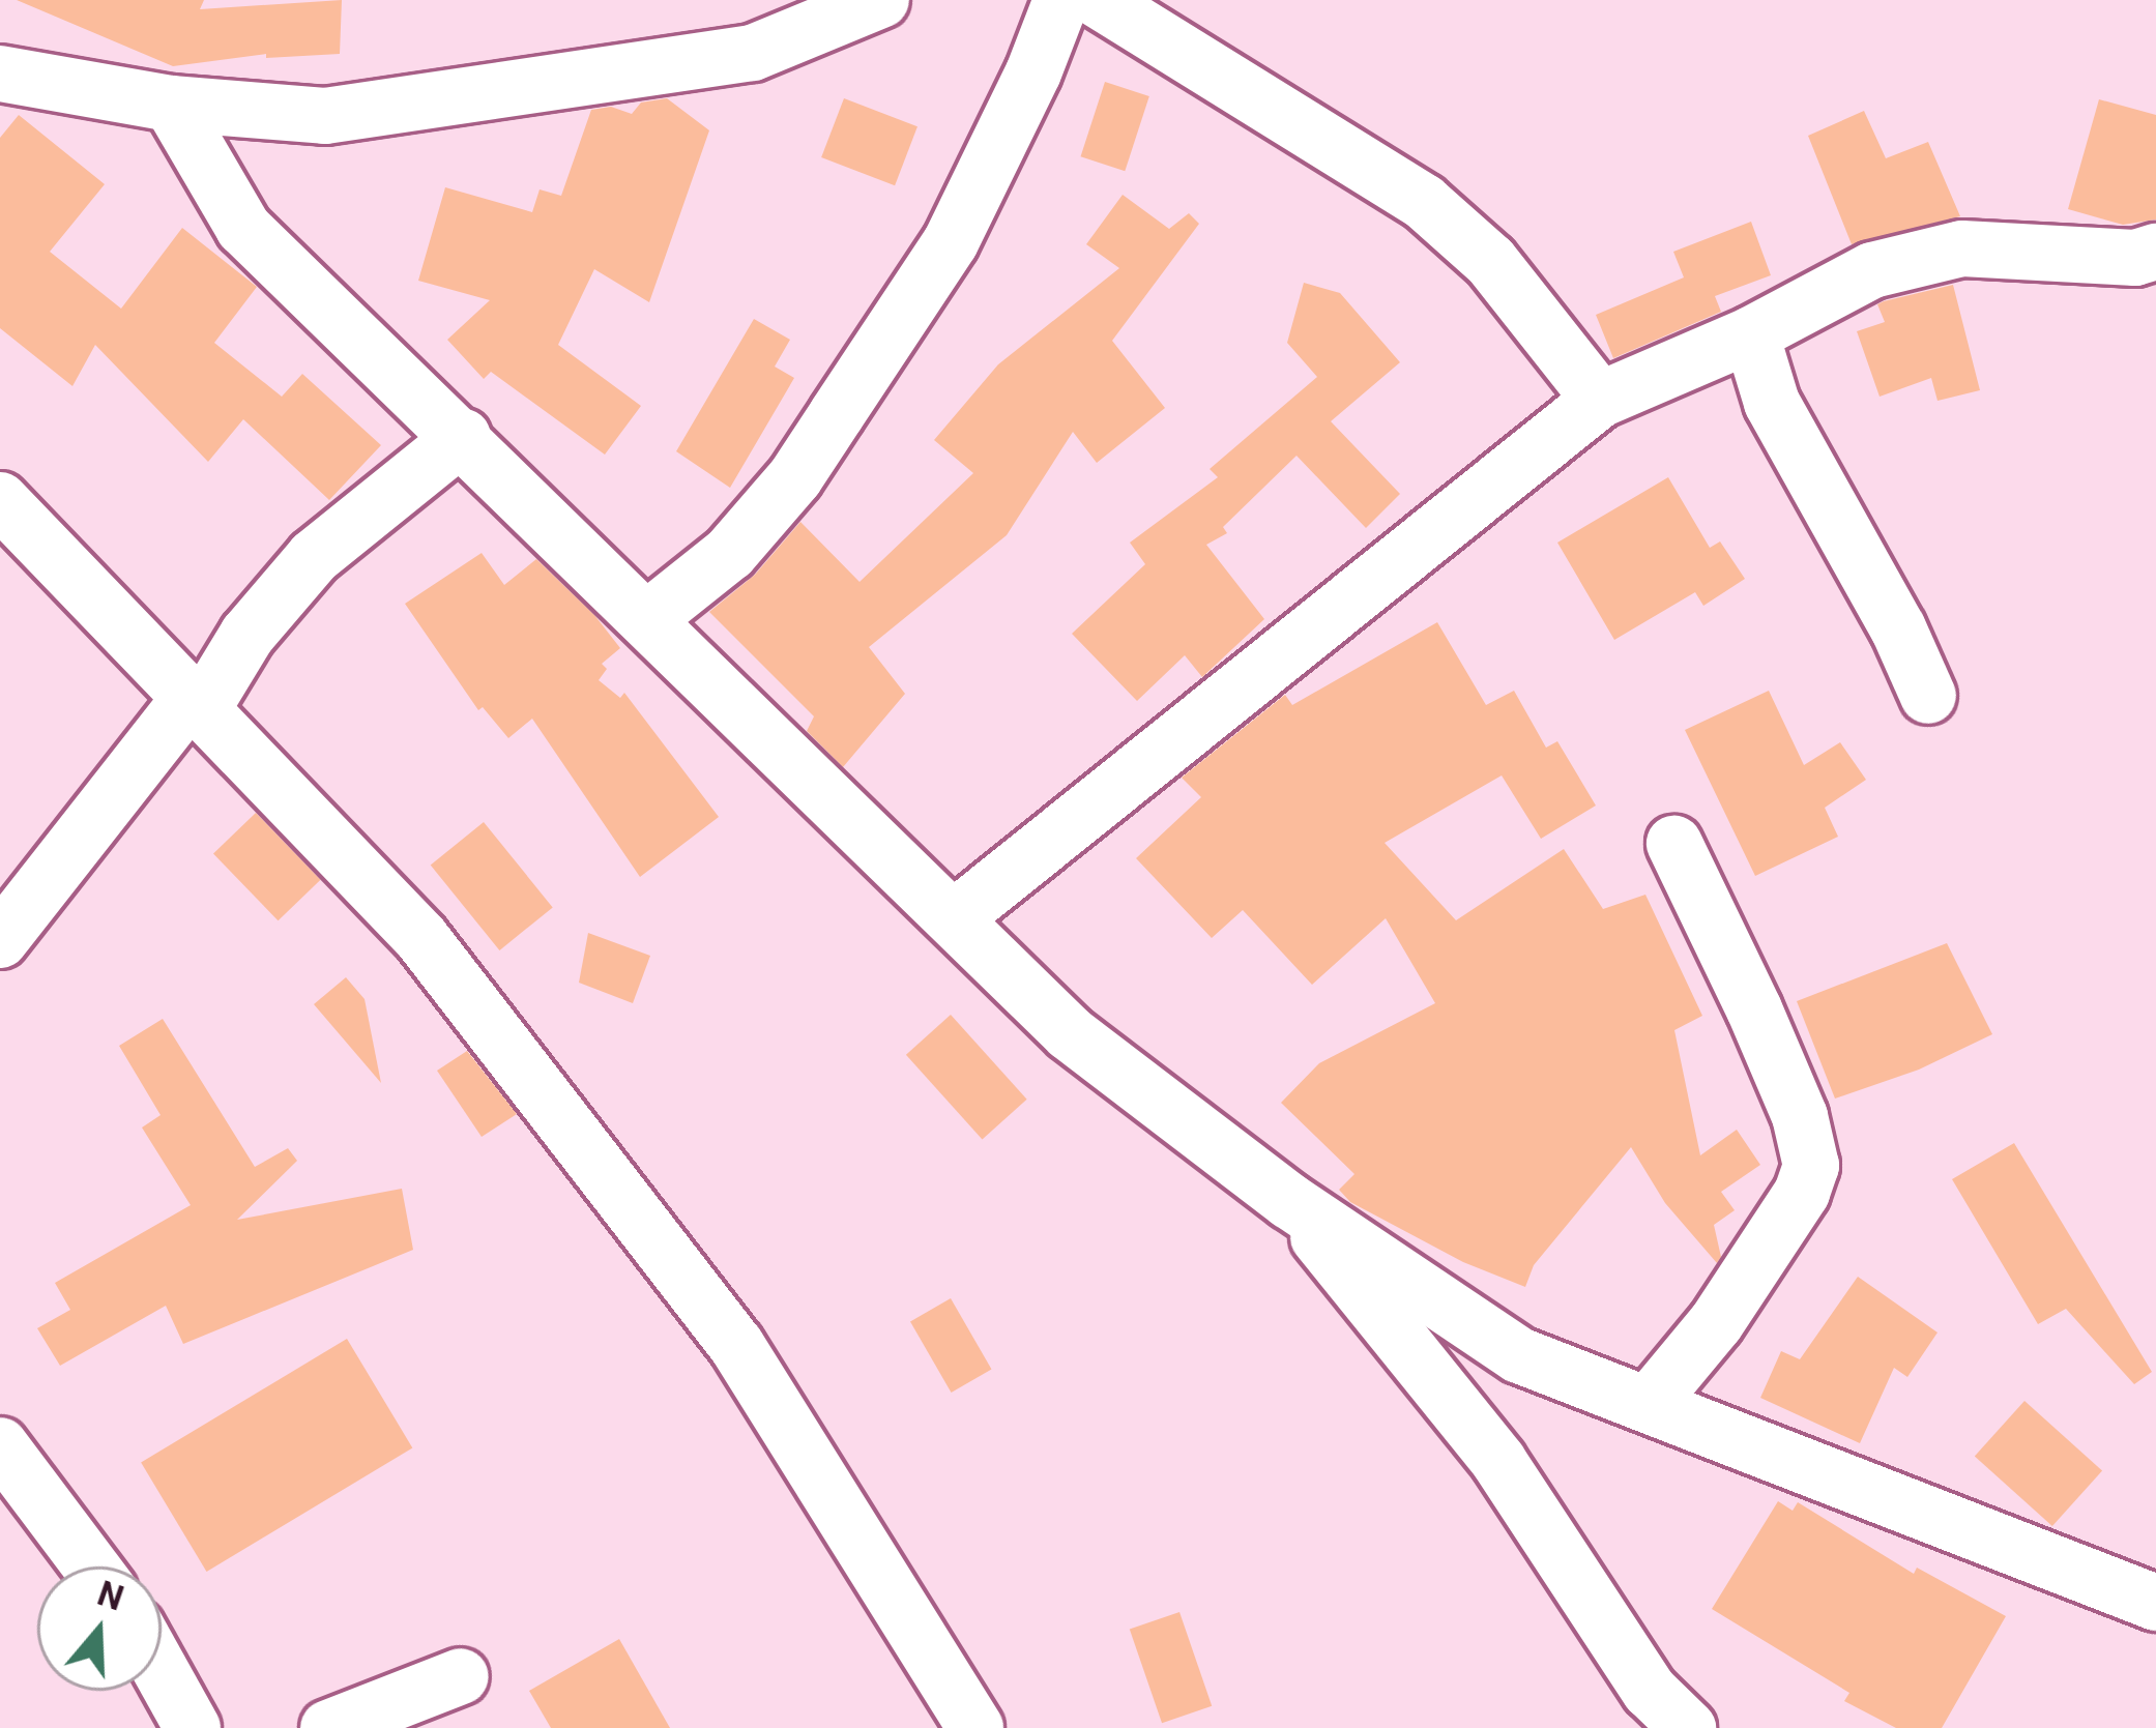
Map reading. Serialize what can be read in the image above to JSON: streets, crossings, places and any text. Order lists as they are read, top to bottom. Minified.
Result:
{"north":"top"}
